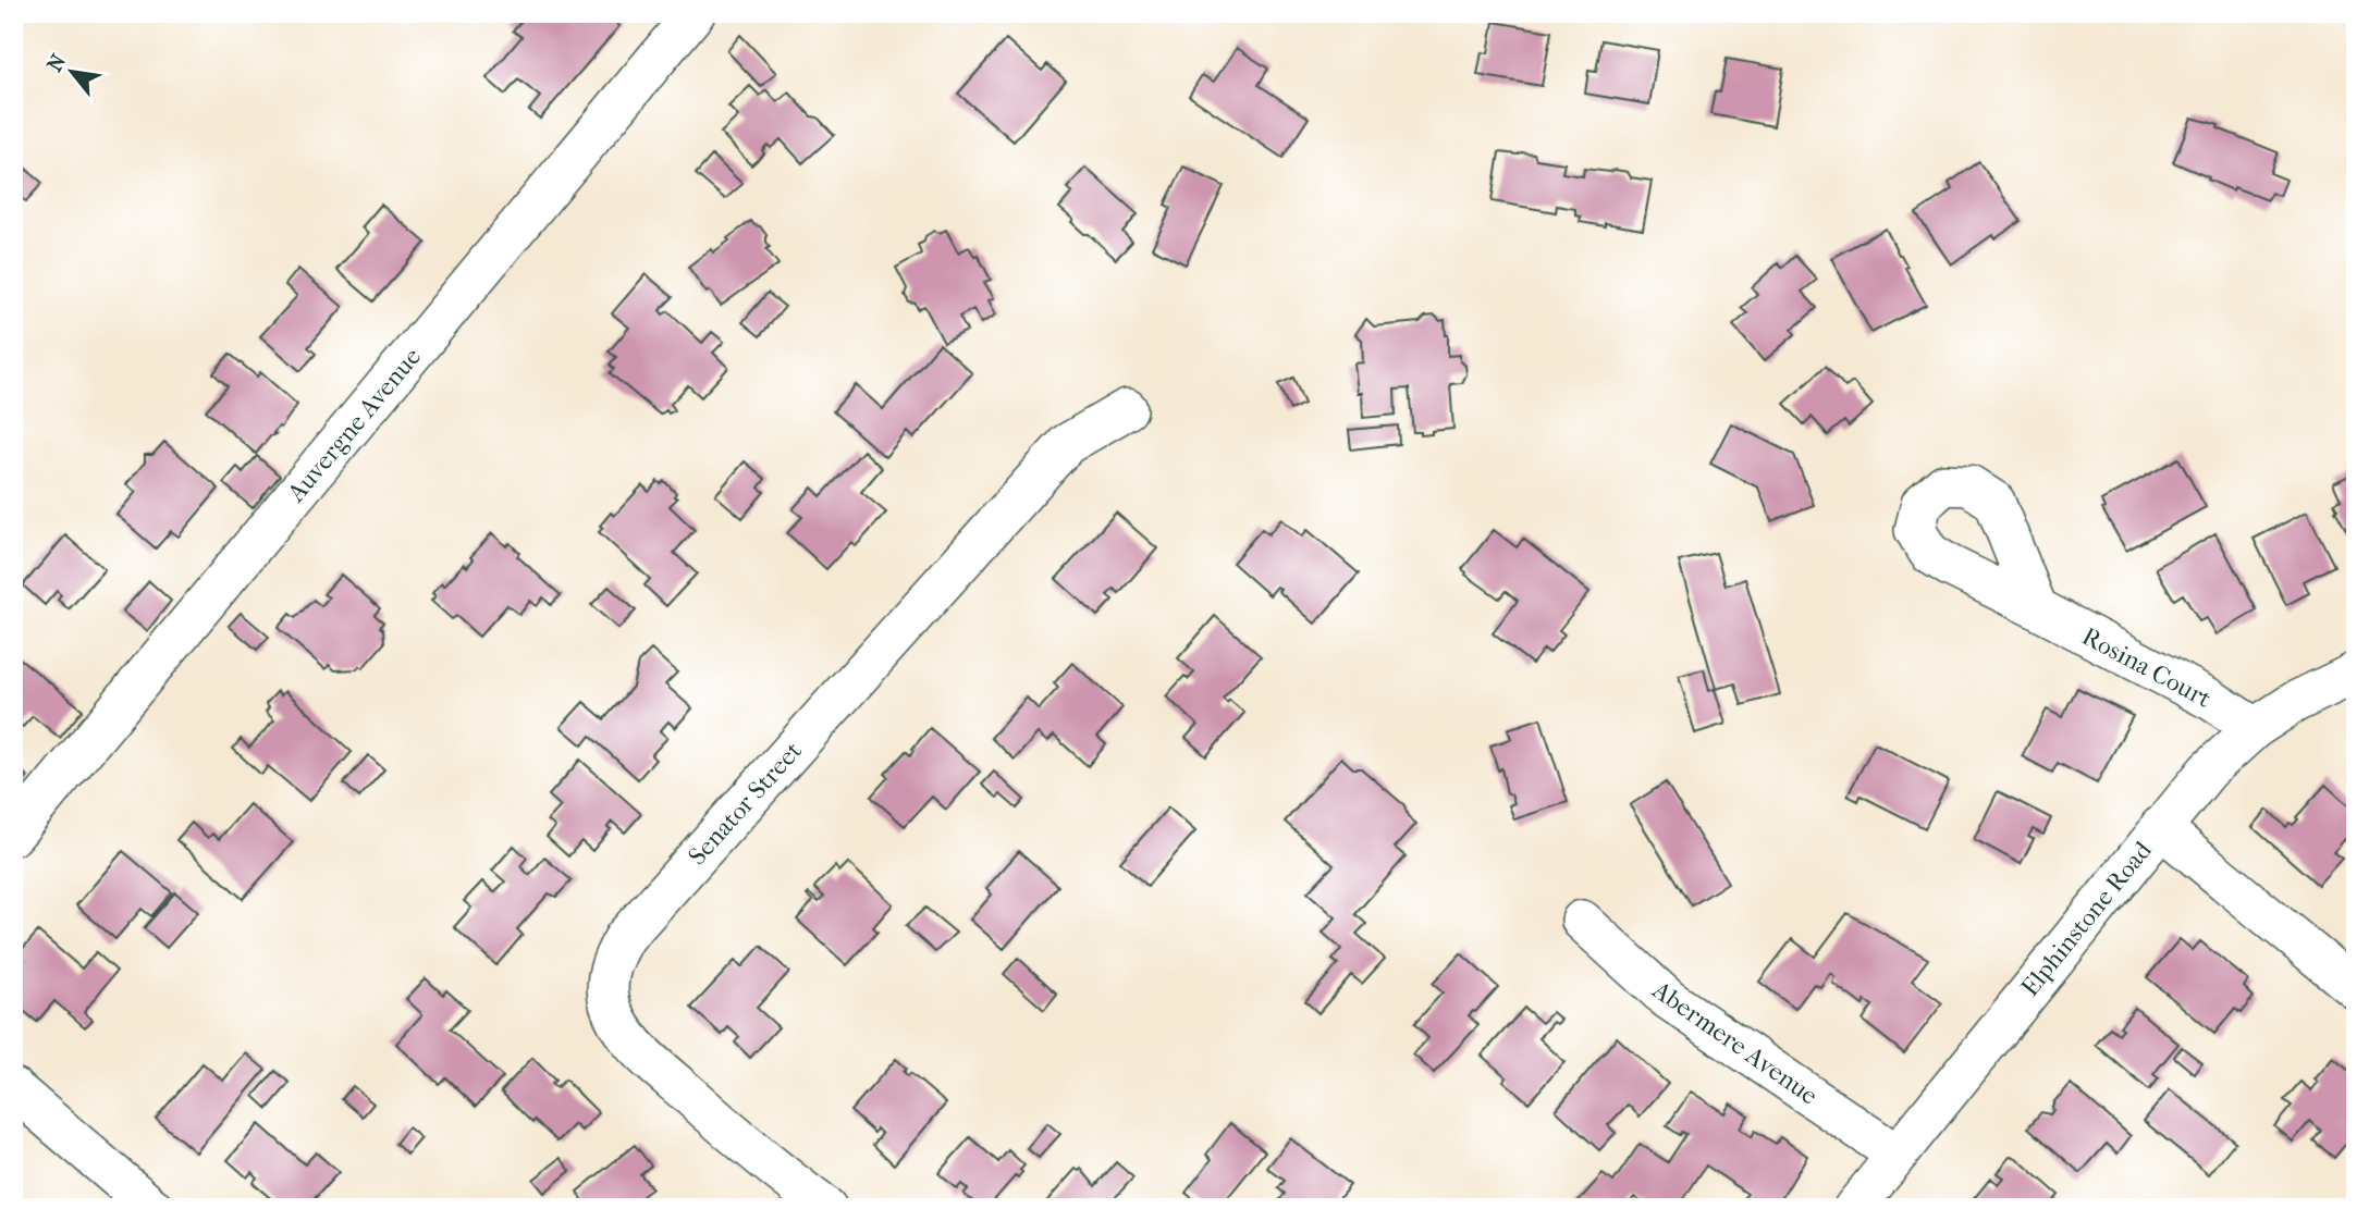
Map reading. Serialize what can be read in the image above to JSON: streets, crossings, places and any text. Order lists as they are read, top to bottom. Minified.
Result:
{"streets":{"street":["Auvergne Avenue","Rosina Court","Senator Street","Elphinstone Road","Abermere Avenue"]},"crossings":[["Rosina Court","Elphinstone Road"],["Elphinstone Road","Abermere Avenue"]],"north":"top left"}
